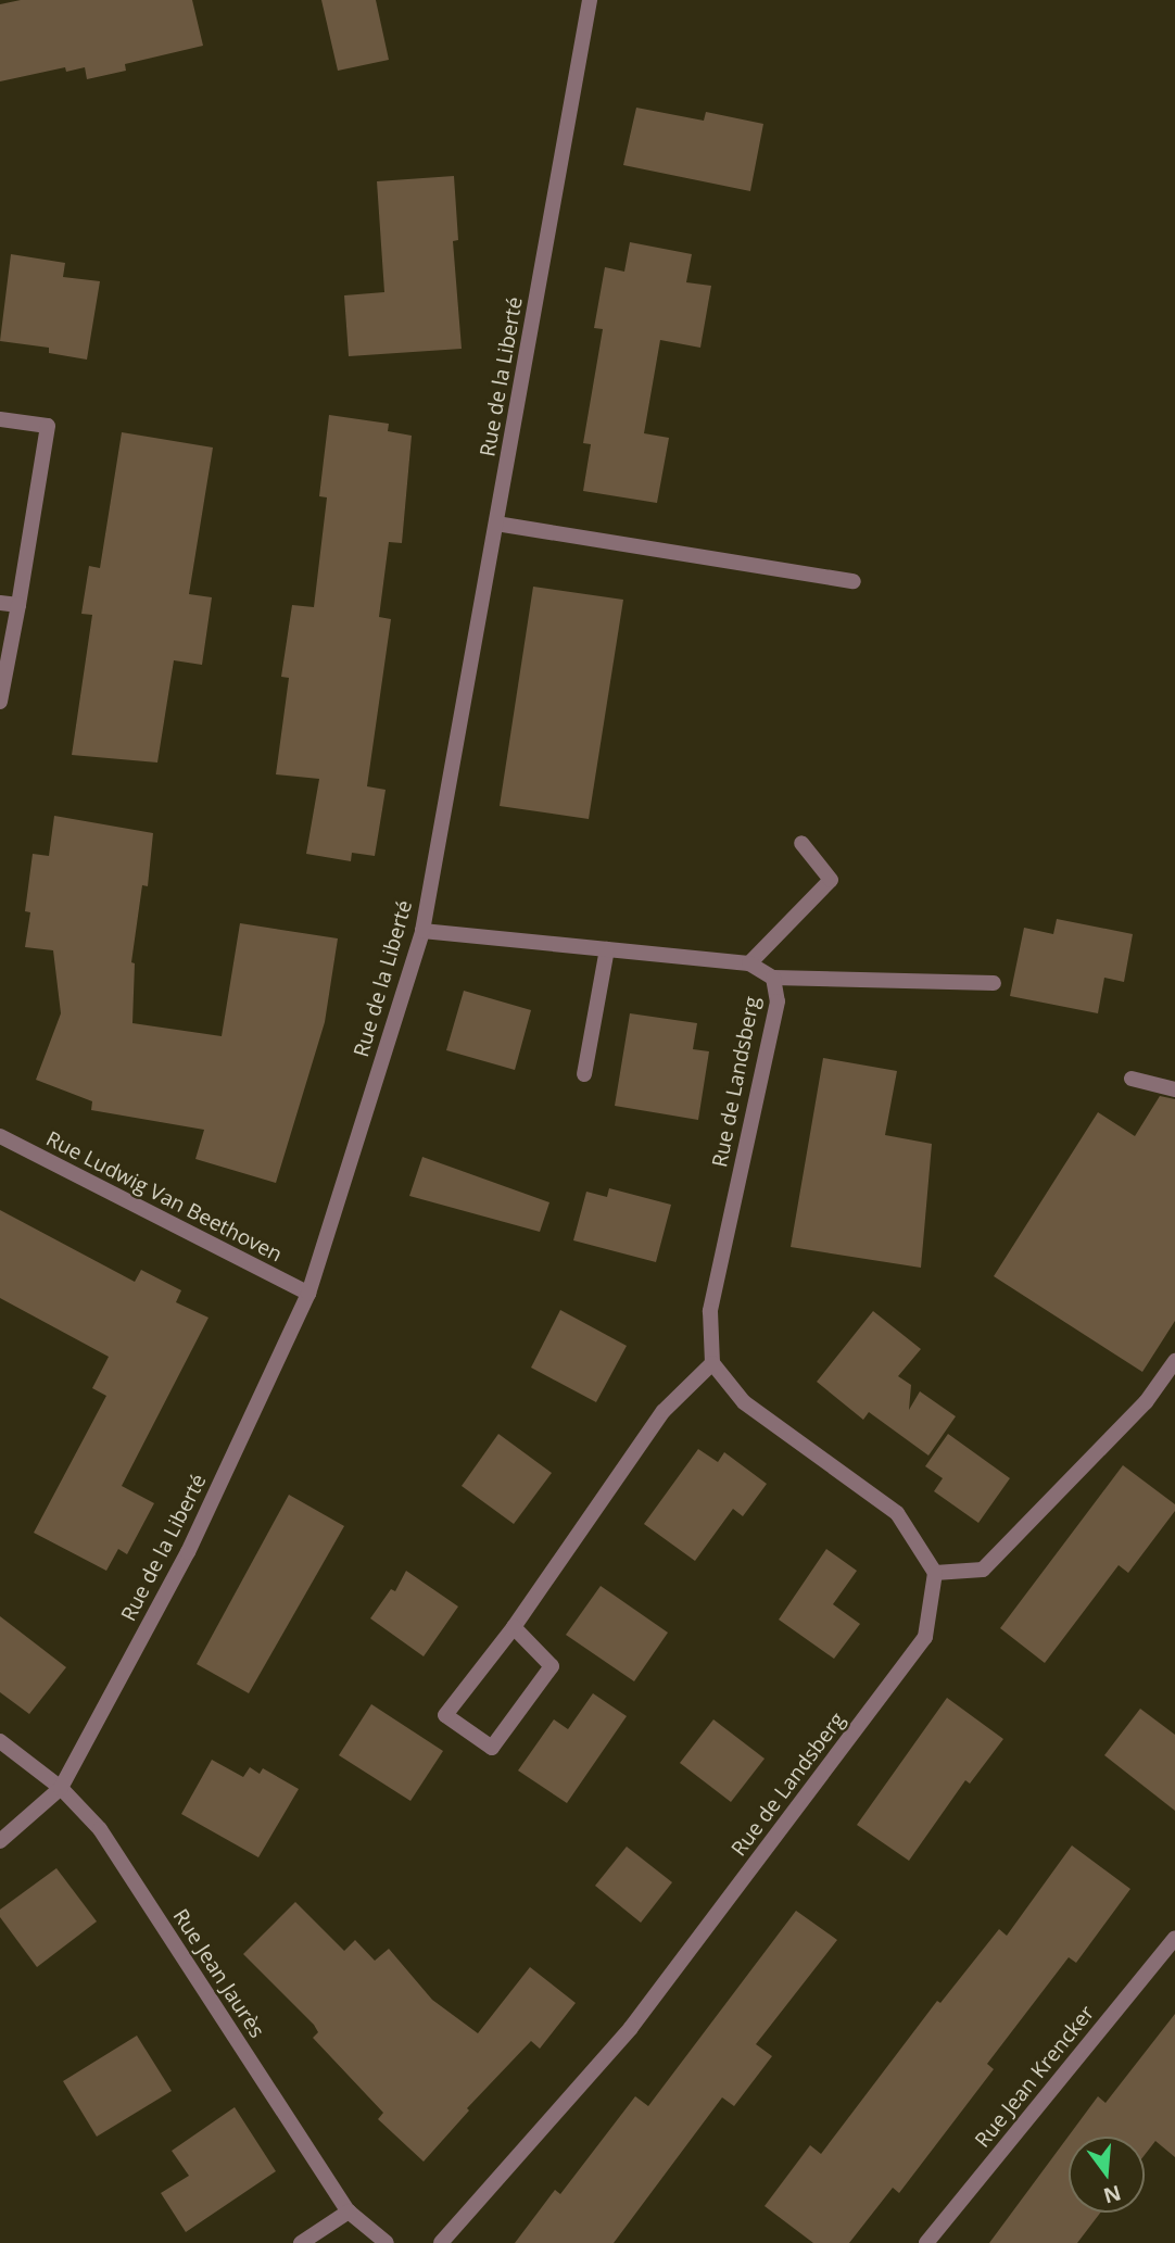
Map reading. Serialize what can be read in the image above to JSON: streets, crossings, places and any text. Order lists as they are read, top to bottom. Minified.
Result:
{"streets":{"street":["Rue de la Liberté","Rue de Landsberg","Rue Ludwig Van Beethoven","Rue Jean Jaurès","Rue Jean Krencker"]},"crossings":[["Rue de la Liberté","Rue de Landsberg"],["Rue de la Liberté","Rue Ludwig Van Beethoven"],["Rue de la Liberté","Rue Jean Jaurès"]],"north":"bottom"}
